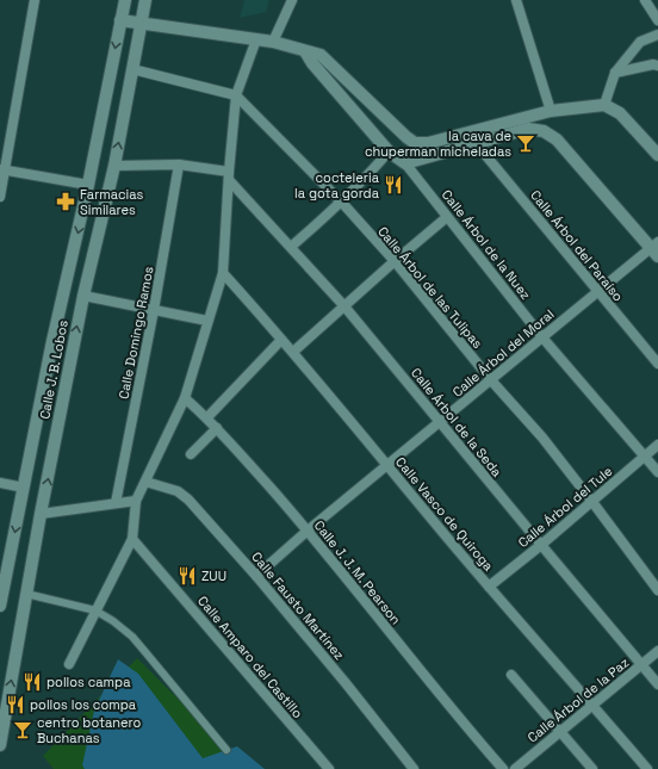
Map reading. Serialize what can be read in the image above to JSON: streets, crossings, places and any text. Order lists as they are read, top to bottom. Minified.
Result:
{"streets":{"main road":["Calle J. B. Lobos"],"street":["Calle Árbol de la Nuez","Calle Árbol del Paraíso","Calle Árbol de las Tulipas","Calle Domingo Ramos","Calle Árbol del Moral","Calle Árbol de la Seda","Calle Árbol del Tule","Calle Vasco de Quiroga","Calle J. J. M. Pearson","Calle Fausto Martínez","Calle Amparo del Castillo","Calle Árbol de la Paz"]},"crossings":[["Calle Árbol de la Nuez","Calle Árbol del Moral"],["Calle Árbol de la Nuez","Calle Árbol del Tule"],["Calle Árbol del Paraíso","Calle Árbol del Moral"],["Calle Árbol de las Tulipas","Calle Árbol del Moral"],["Calle Árbol de las Tulipas","Calle Árbol del Tule"],["Calle Árbol del Moral","Calle Árbol de la Seda"],["Calle Árbol del Moral","Calle Vasco de Quiroga"],["Calle Árbol del Moral","Calle J. J. M. Pearson"],["Calle Árbol del Moral","Calle Fausto Martínez"],["Calle Árbol de la Seda","Calle Árbol del Tule"],["Calle Árbol de la Seda","Calle Árbol de la Paz"],["Calle Árbol del Tule","Calle Vasco de Quiroga"],["Calle Vasco de Quiroga","Calle Árbol de la Paz"]],"places":{"bar":["la cava de chuperman micheladas","centro botanero Buchanas"],"restaurant":["cocteleria la gota gorda","ZUU","pollos campa","pollos los compa"],"pharmacy":["Farmacias Similares"]}}
